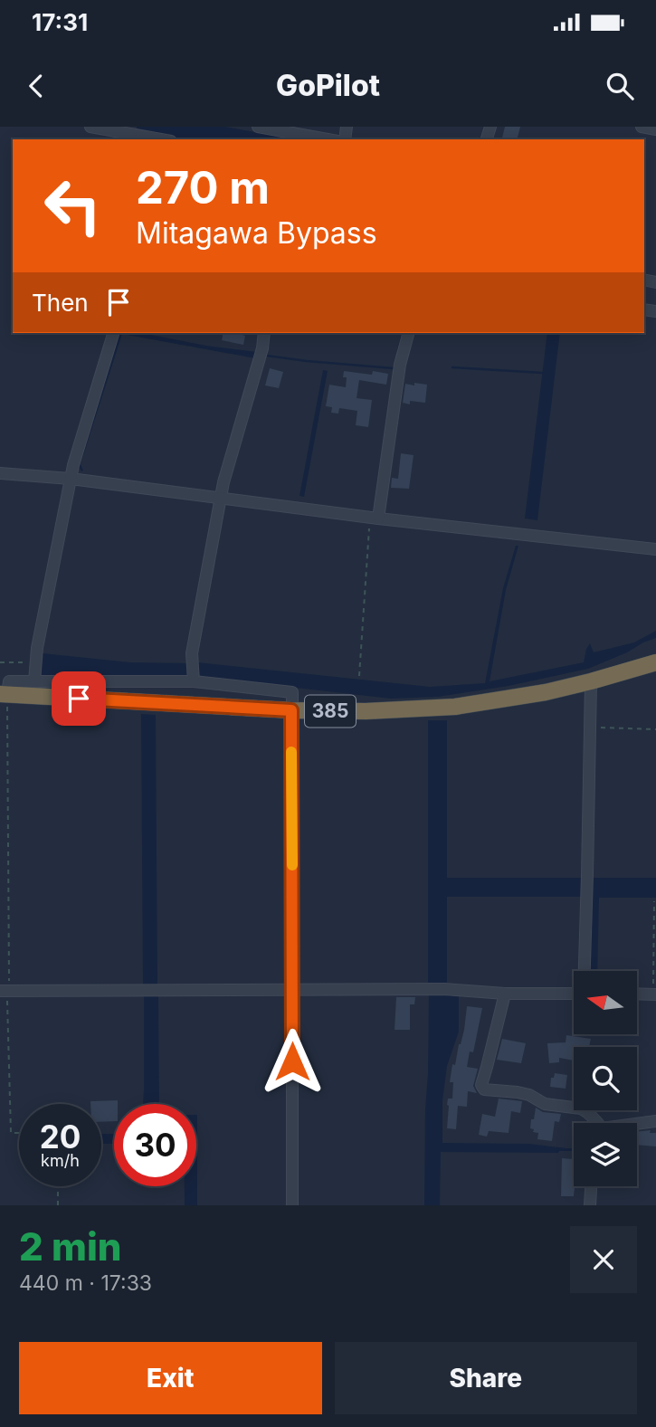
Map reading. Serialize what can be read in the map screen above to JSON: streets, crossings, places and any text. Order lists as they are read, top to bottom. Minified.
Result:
{"streets":{"highway":["385"]},"north":"left","page":{"status":"17:31","header":"GoPilot","turn":["270 m","Mitagawa Bypass"],"then":"Then","speed":"20 km/h","limit":"30","heading":["2 min","440 m · 17:33"],"buttons":["Exit","Share"]}}
